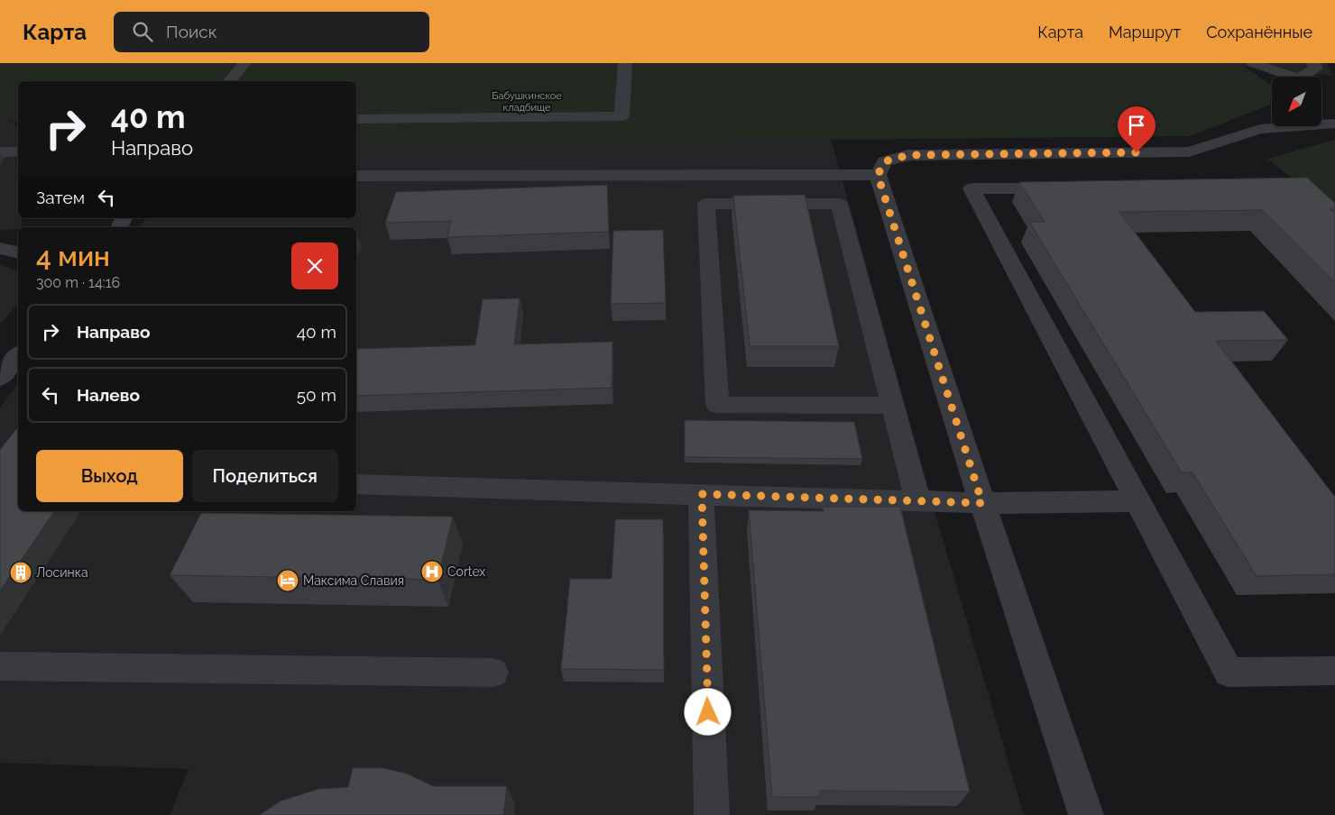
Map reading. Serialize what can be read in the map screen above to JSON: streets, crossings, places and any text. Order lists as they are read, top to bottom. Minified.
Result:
{"parks":["Бабушкинское кладбище"],"places":{"hospital":["Cortex"],"building":["Лосинка"],"hotel":["Максима Славия"]},"north":"bottom left","page":{"header":"Карта","search":"Поиск","nav":["Карта","Маршрут","Сохранённые"],"turn":["40 m","Направо"],"then":"Затем","heading":["4 мин","300 m · 14:16"],"list":[{"name":"Направо","value":"40 m"},{"name":"Налево","value":"50 m"}],"buttons":["Выход","Поделиться"]}}
